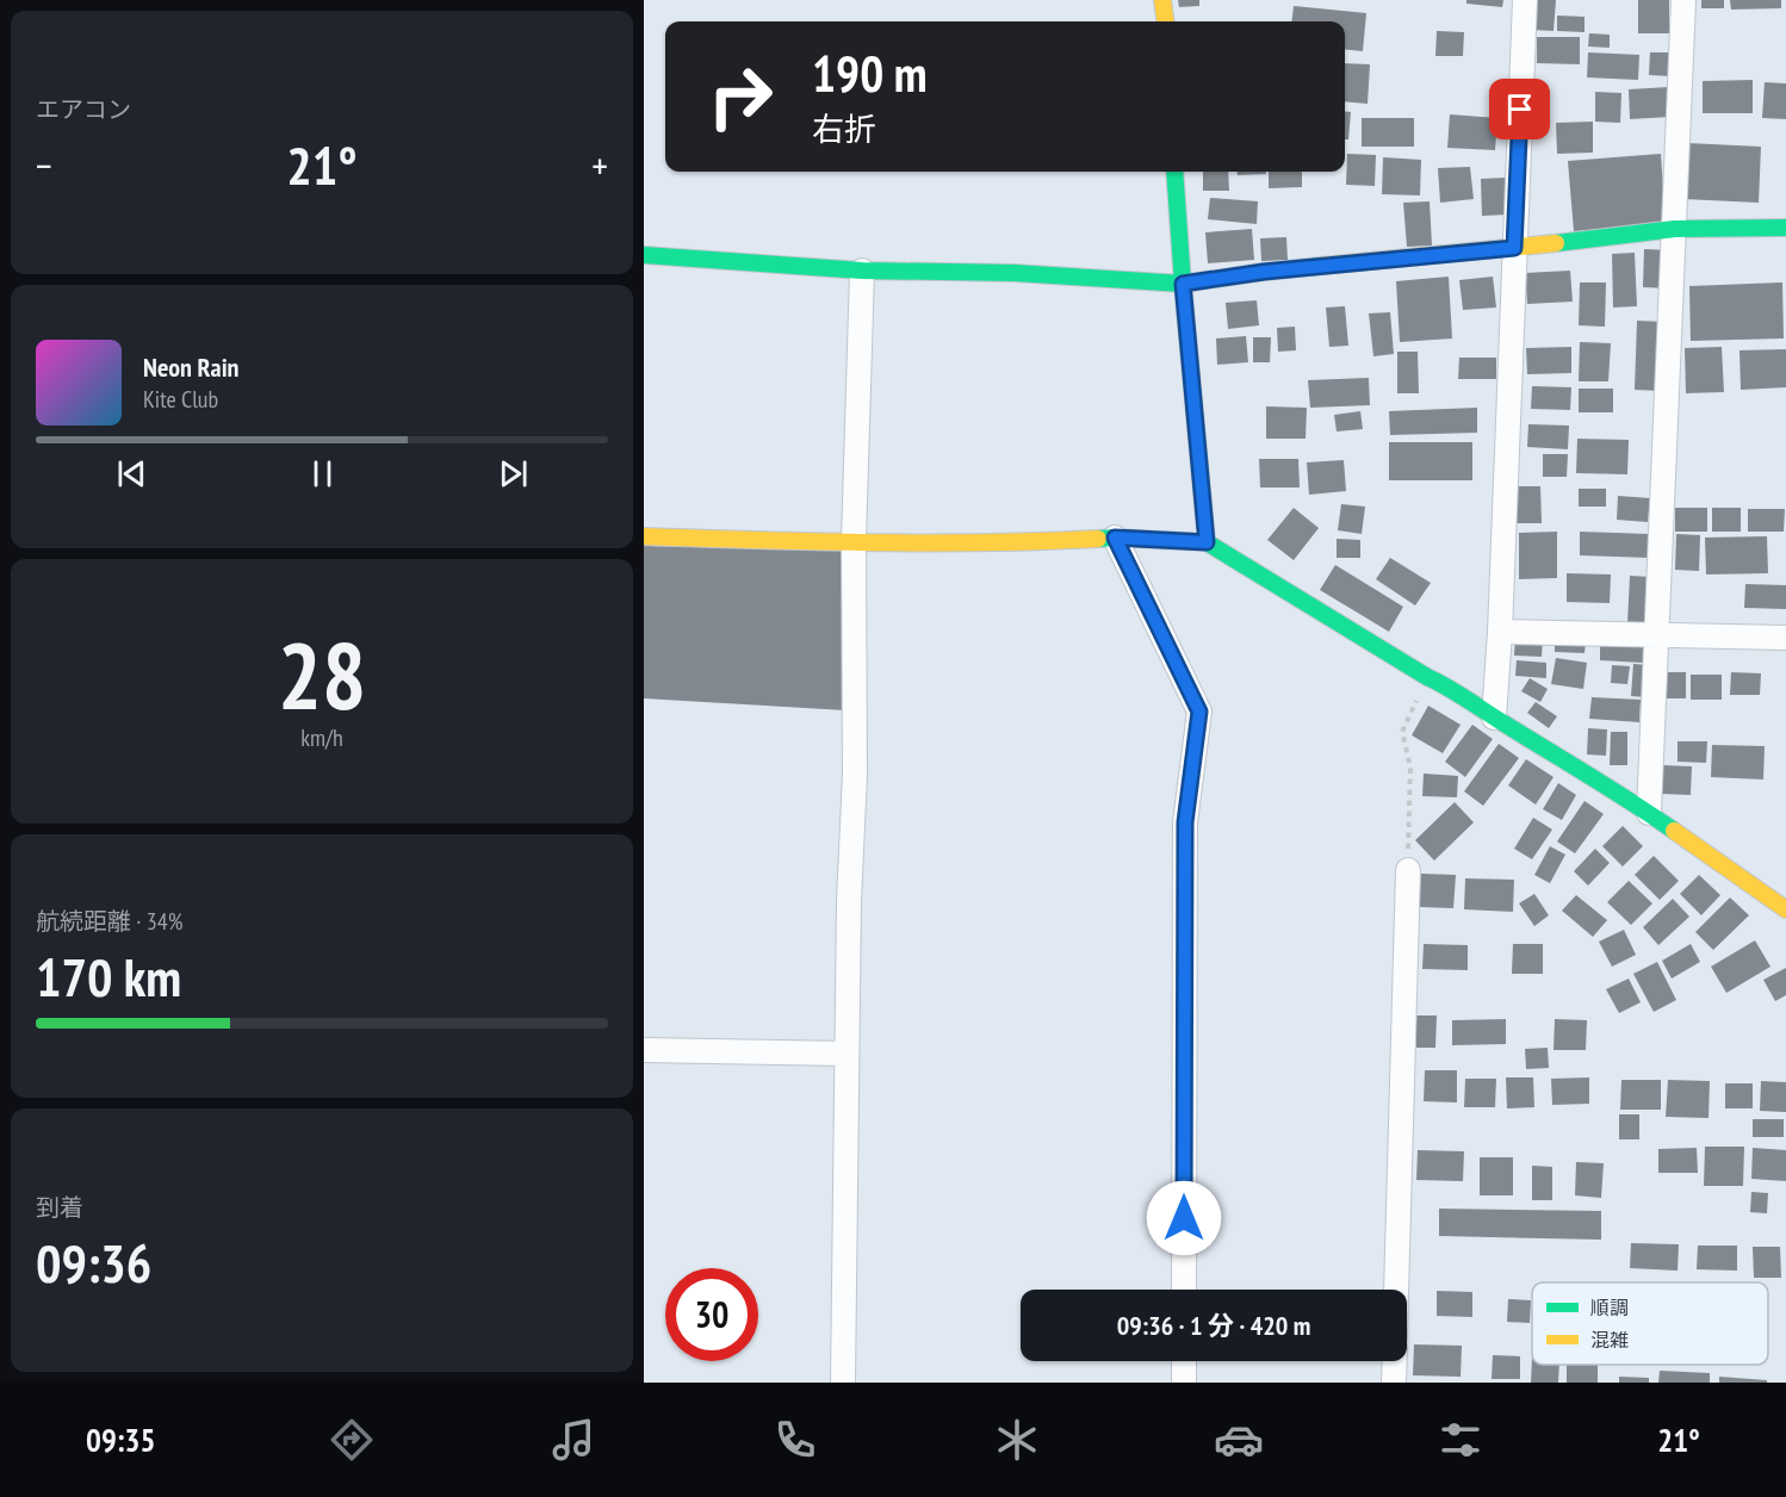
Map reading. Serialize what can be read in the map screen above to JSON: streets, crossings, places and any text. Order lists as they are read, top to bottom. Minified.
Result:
{"legend":["順調","混雑"],"page":{"tile":["エアコン",["28","km/h"],["航続距離 · 34%","170 km"],["到着","09:36"]],"turn":["190 m","右折"],"heat":["−","21°","+"],"song":["Neon Rain","Kite Club"],"limit":"30","trip":"09:36 · 1 分 · 420 m","tabs":["09:35","21°"]}}
